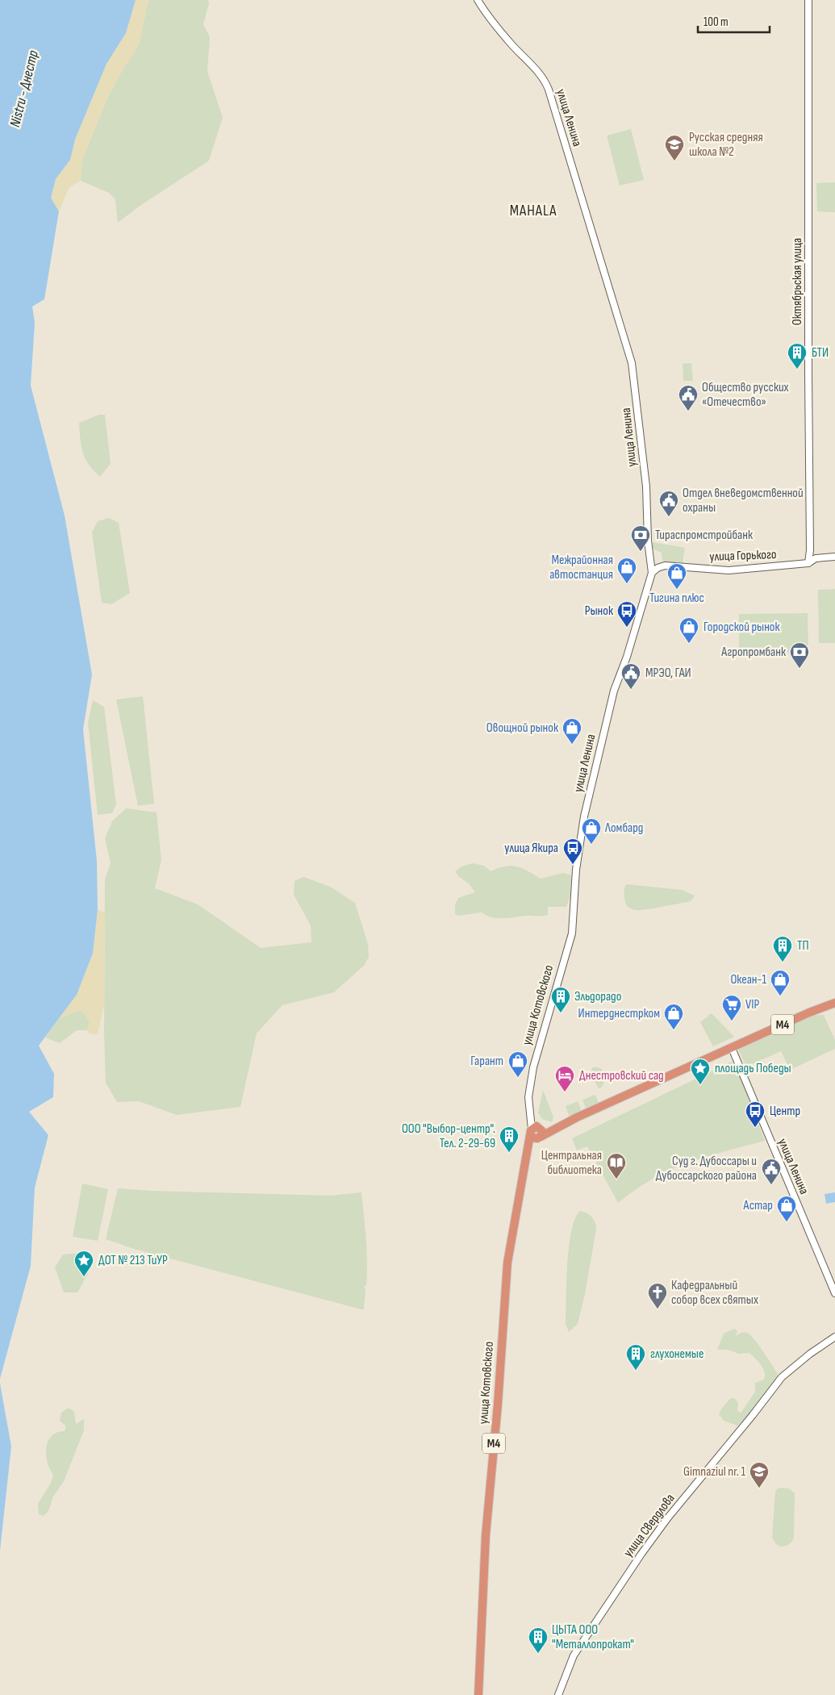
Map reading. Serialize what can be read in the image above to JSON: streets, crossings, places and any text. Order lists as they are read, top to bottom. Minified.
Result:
{"streets":{"highway":["улица Котовского","M4"],"street":["улица Ленина","Октябрьская улица","улица Горького","улица Свердлова"]},"crossings":[["улица Ленина","улица Горького"],["улица Ленина","улица Котовского"],["улица Ленина","M4"],["Октябрьская улица","улица Горького"],["улица Котовского","M4"]],"districts":["MAHALA"],"water":["Nistru - Днестр"],"places":{"school or university":["Русская средняя школа №2","Gimnaziul nr. 1"],"building":["БТИ","ТП","Эльдорадо","ООО \"Выбор-центр\". Тел. 2-29-69","глухонемые","ЦЫТА ООО \"Металлопрокат\""],"public building":["Общество русских «Отечество»","Отдел вневедомственной охраны","МРЭО, ГАИ","Суд г. Дубоссары и Дубоссарского района"],"bank":["Тираспромстройбанк","Агропромбанк"],"shop":["Межрайонная автостанция","Тигина плюс","Городской рынок","Овощной рынок","Ломбард","Океан-1","Интерднестрком","Гарант","Астар"],"bus stop":["Рынок","улица Якира","Центр"],"supermarket":["VIP"],"place":["площадь Победы","ДОТ № 213 ТиУР"],"hotel":["Днестровский сад"],"library":["Центральная библиотека"],"church":["Кафедральный собор всех святых"]},"scale_bar":"100 m"}
